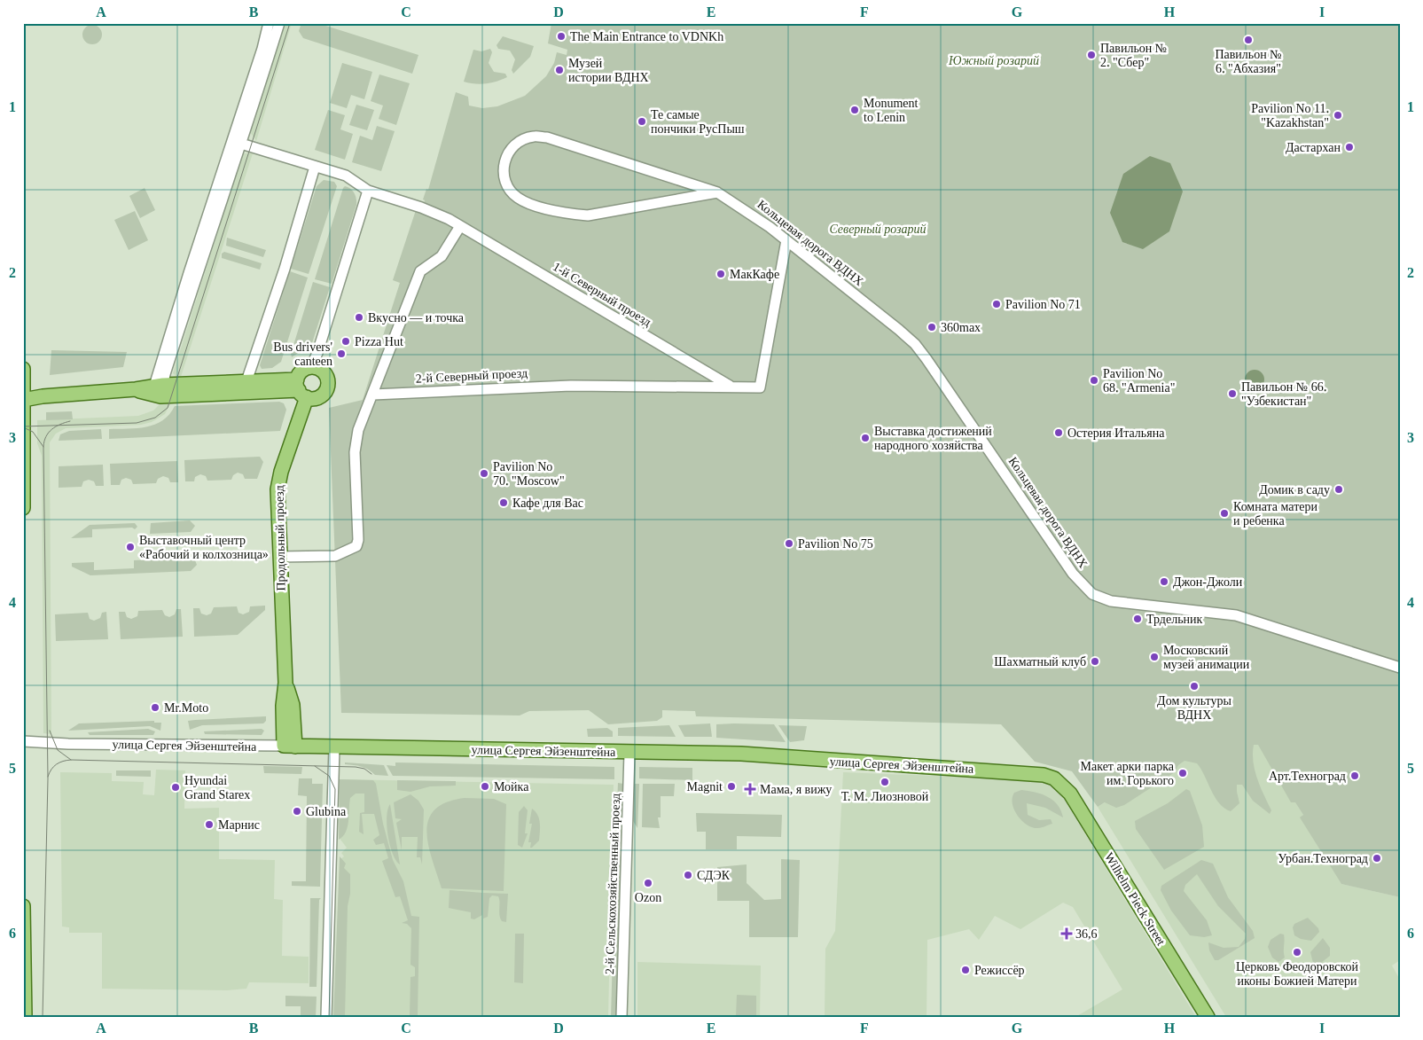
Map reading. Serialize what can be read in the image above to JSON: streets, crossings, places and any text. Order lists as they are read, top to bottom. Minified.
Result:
{"streets":{"main road":["Продольный проезд","улица Сергея Эйзенштейна","Wilhelm Pieck Street"],"street":["Кольцевая дорога ВДНХ","1-й Северный проезд","2-й Северный проезд","2-й Сельскохозяйственный проезд"]},"crossings":[["Кольцевая дорога ВДНХ","2-й Северный проезд"],["1-й Северный проезд","2-й Северный проезд"],["Продольный проезд","улица Сергея Эйзенштейна"],["улица Сергея Эйзенштейна","2-й Сельскохозяйственный проезд"],["улица Сергея Эйзенштейна","Wilhelm Pieck Street"]],"parks":["Южный розарий","Северный розарий"],"places":{"other":["The Main Entrance to VDNKh","Павильон № 6. \"Абхазия\"","Павильон № 2. \"Сбер\"","Музей истории ВДНХ","Monument to Lenin","Pavilion No 11. \"Kazakhstan\"","Те самые пончики РусПыш","Дастархан","МакКафе","Pavilion No 71","Вкусно — и точка","360max","Pizza Hut","Bus drivers' canteen","Pavilion No 68. \"Armenia\"","Павильон № 66. \"Узбекистан\"","Остерия Итальяна","Выставка достижений народного хозяйства","Pavilion No 70. \"Moscow\"","Домик в саду","Кафе для Вас","Комната матери и ребенка","Pavilion No 75","Выставочный центр «Рабочий и колхозница»","Джон-Джоли","Трдельник","Московский музей анимации","Шахматный клуб","Дом культуры ВДНХ","Mr.Moto","Макет арки парка им. Горького","Арт.Техноград","Т. М. Лиозновой","Мойка","Magnit","Hyundai Grand Starex","Glubina","Марнис","Урбан.Техноград","СДЭК","Ozon","Церковь Феодоровской иконы Божией Матери","Режиссёр"],"health":["Мама, я вижу","36,6"]},"grid":{"columns":["A","B","C","D","E","F","G","H","I"],"rows":["1","2","3","4","5","6"]}}
